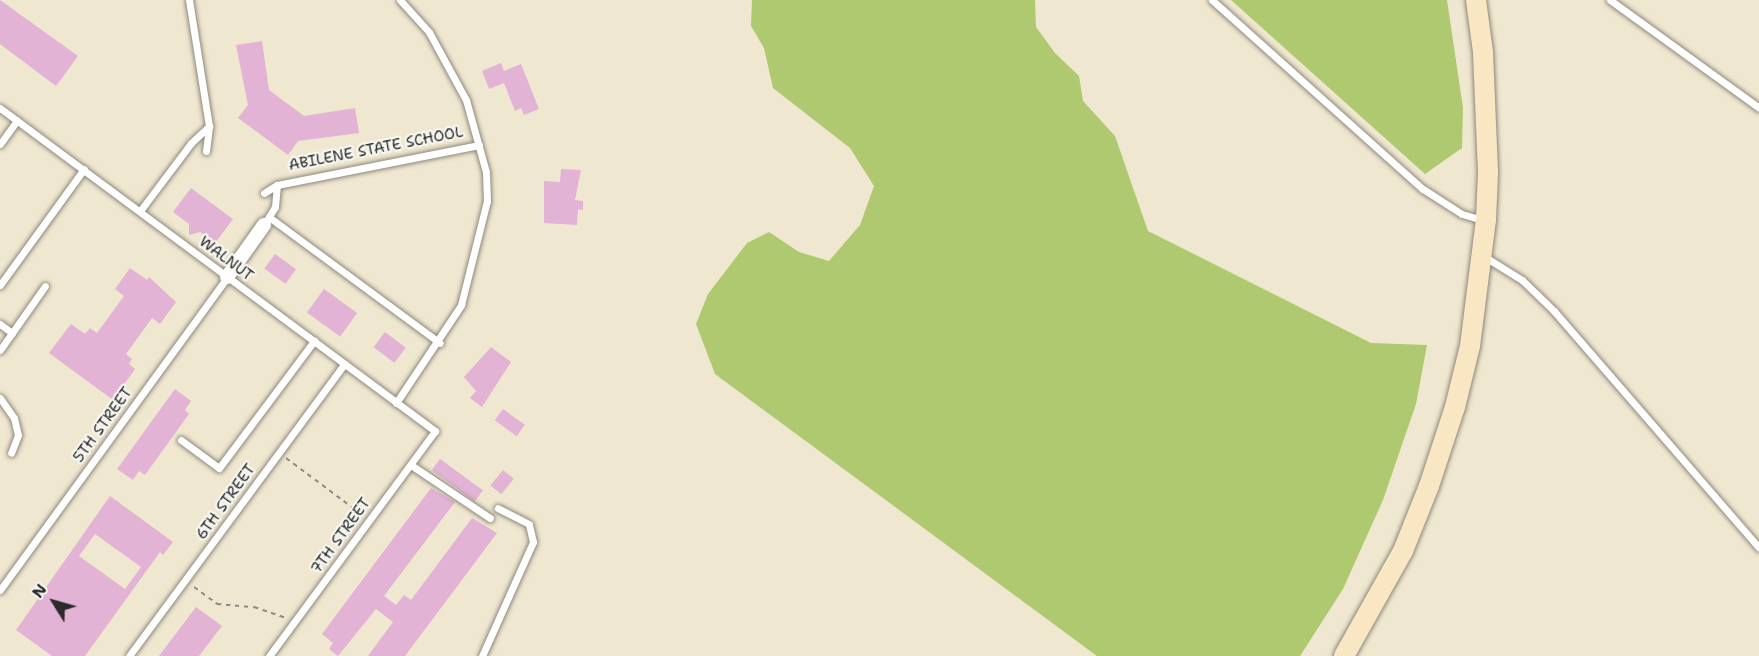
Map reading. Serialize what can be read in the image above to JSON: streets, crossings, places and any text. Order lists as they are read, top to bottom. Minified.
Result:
{"streets":{"street":["ABILENE STATE SCHOOL"],"lane":["WALNUT","5TH STREET","6TH STREET","7TH STREET"]},"crossings":[["ABILENE STATE SCHOOL","WALNUT"],["ABILENE STATE SCHOOL","5TH STREET"],["WALNUT","5TH STREET"],["WALNUT","6TH STREET"],["WALNUT","7TH STREET"]],"north":"top left"}
